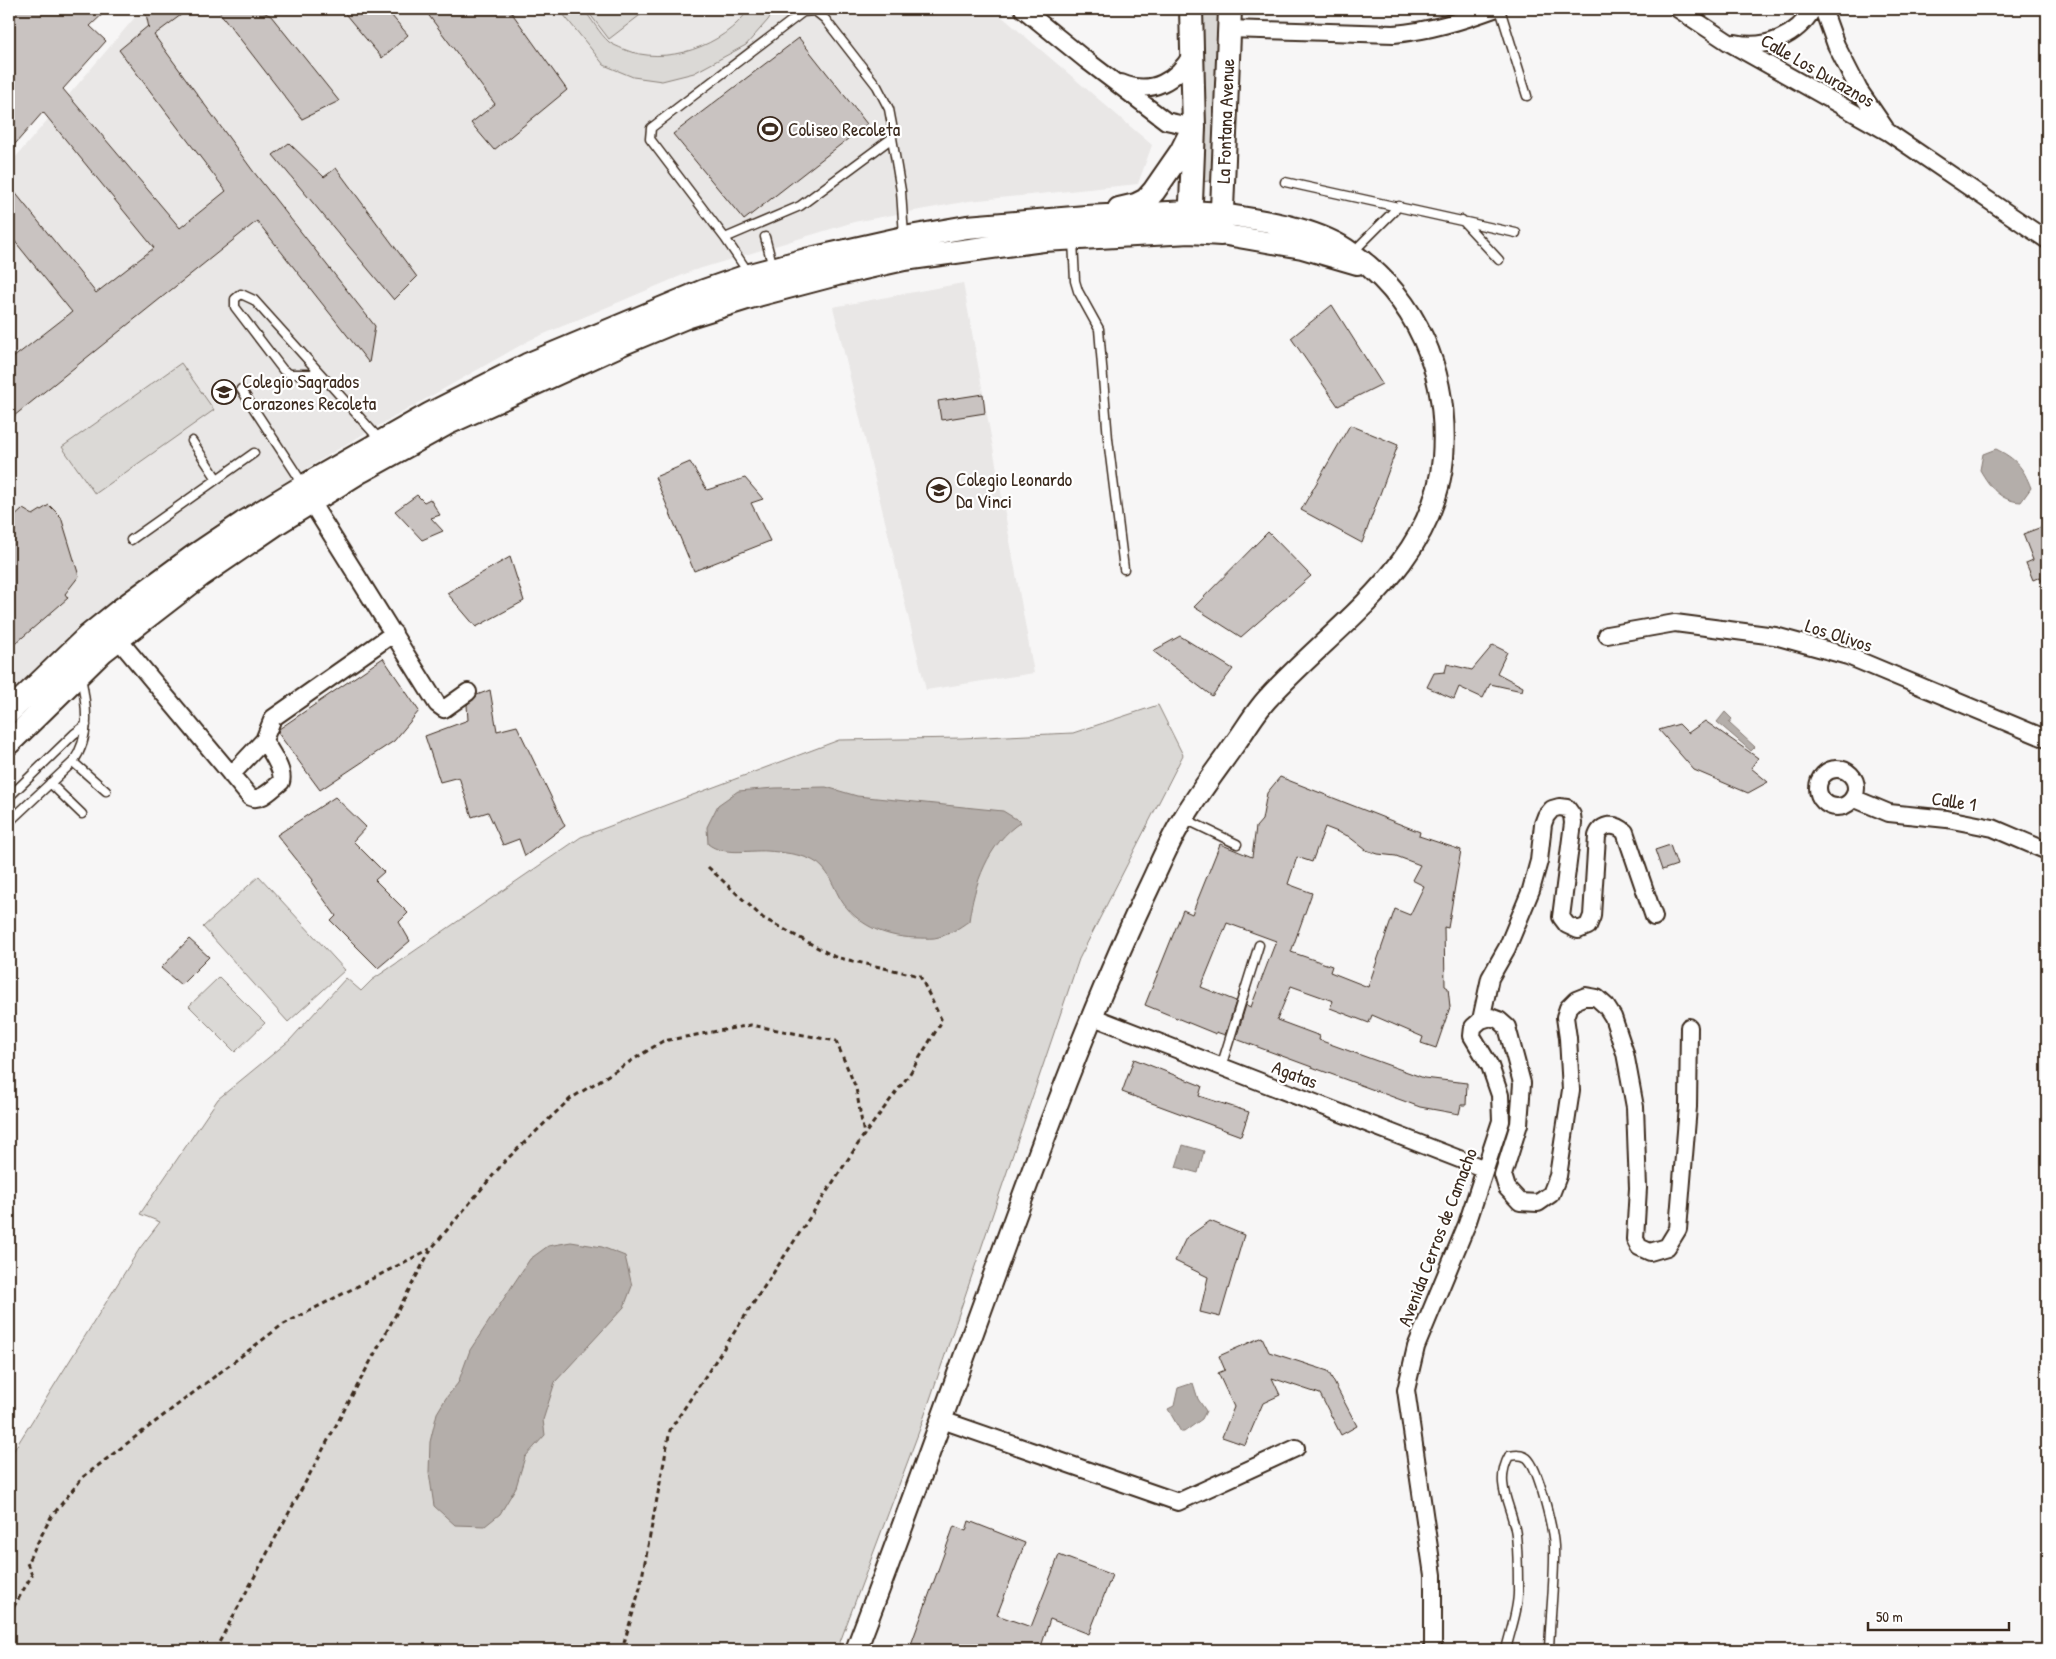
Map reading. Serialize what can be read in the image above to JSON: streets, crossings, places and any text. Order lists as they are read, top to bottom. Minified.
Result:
{"streets":{"main road":["La Fontana Avenue"],"street":["Calle Los Duraznos","Los Olivos","Calle 1","Agatas","Avenida Cerros de Camacho"]},"crossings":[["Agatas","Avenida Cerros de Camacho"]],"places":{"sports":["Coliseo Recoleta"],"school or university":["Colegio Sagrados Corazones Recoleta","Colegio Leonardo Da Vinci"]},"scale_bar":"50 m"}
